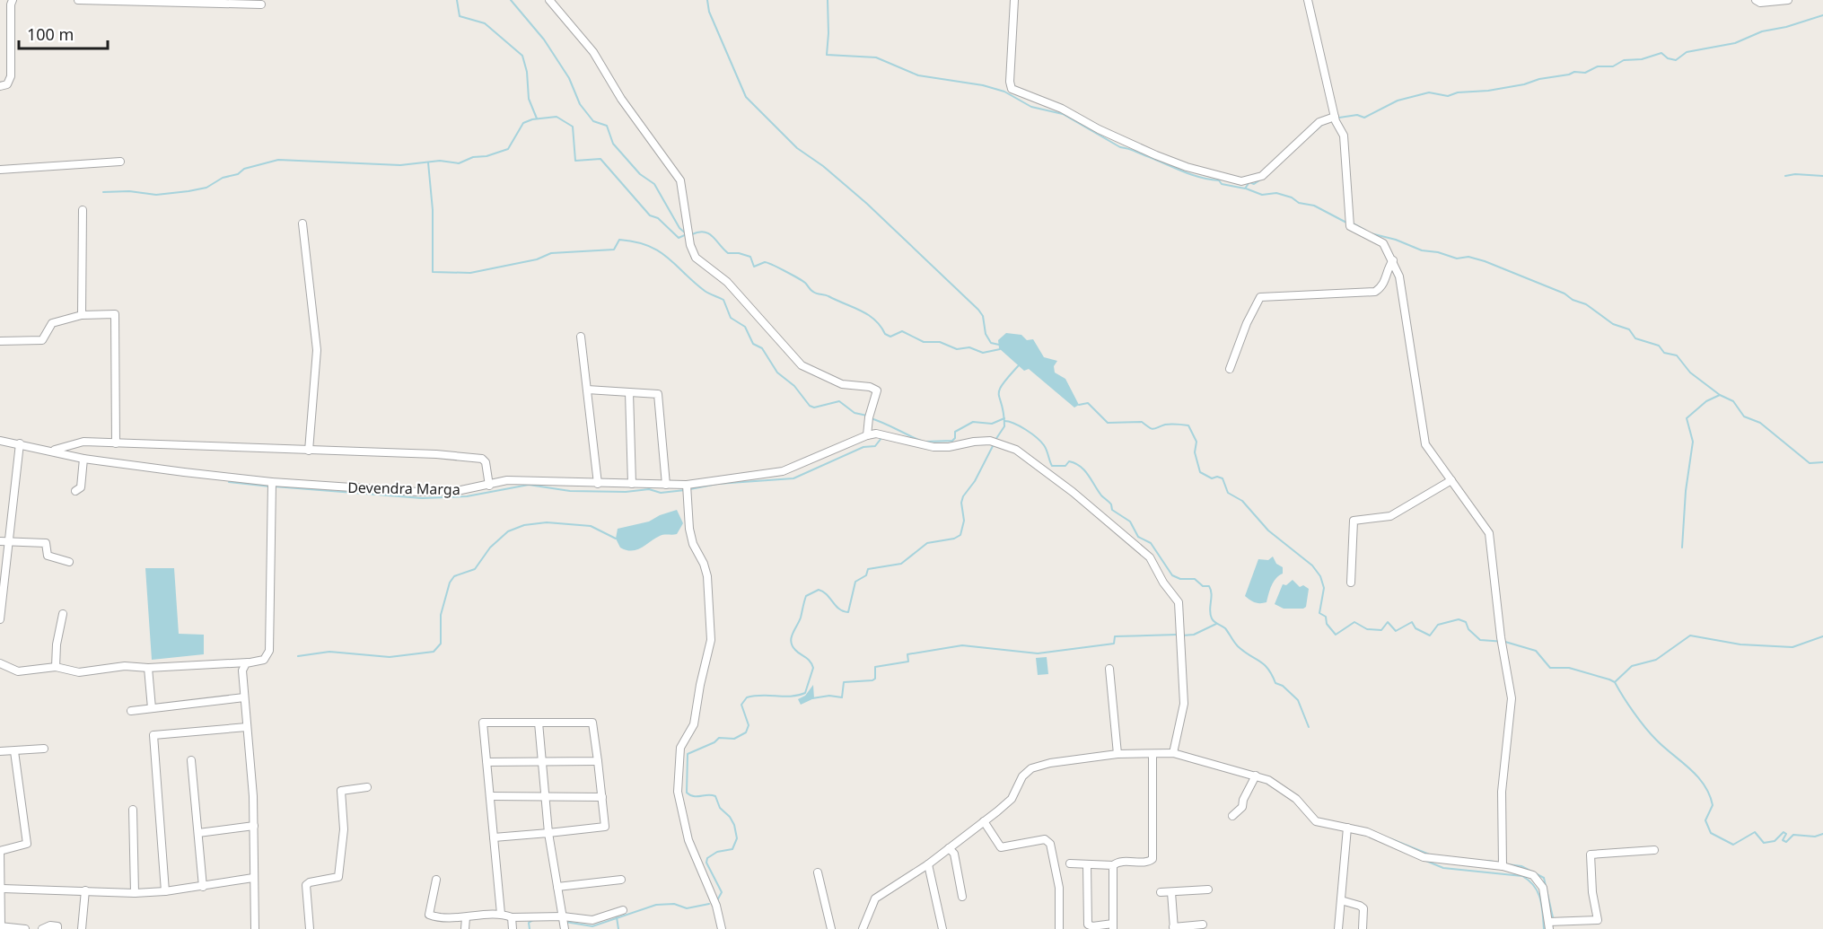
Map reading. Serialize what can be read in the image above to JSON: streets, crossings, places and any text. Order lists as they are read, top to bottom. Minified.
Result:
{"streets":{"street":["Devendra Marga"]},"scale_bar":"100 m"}
